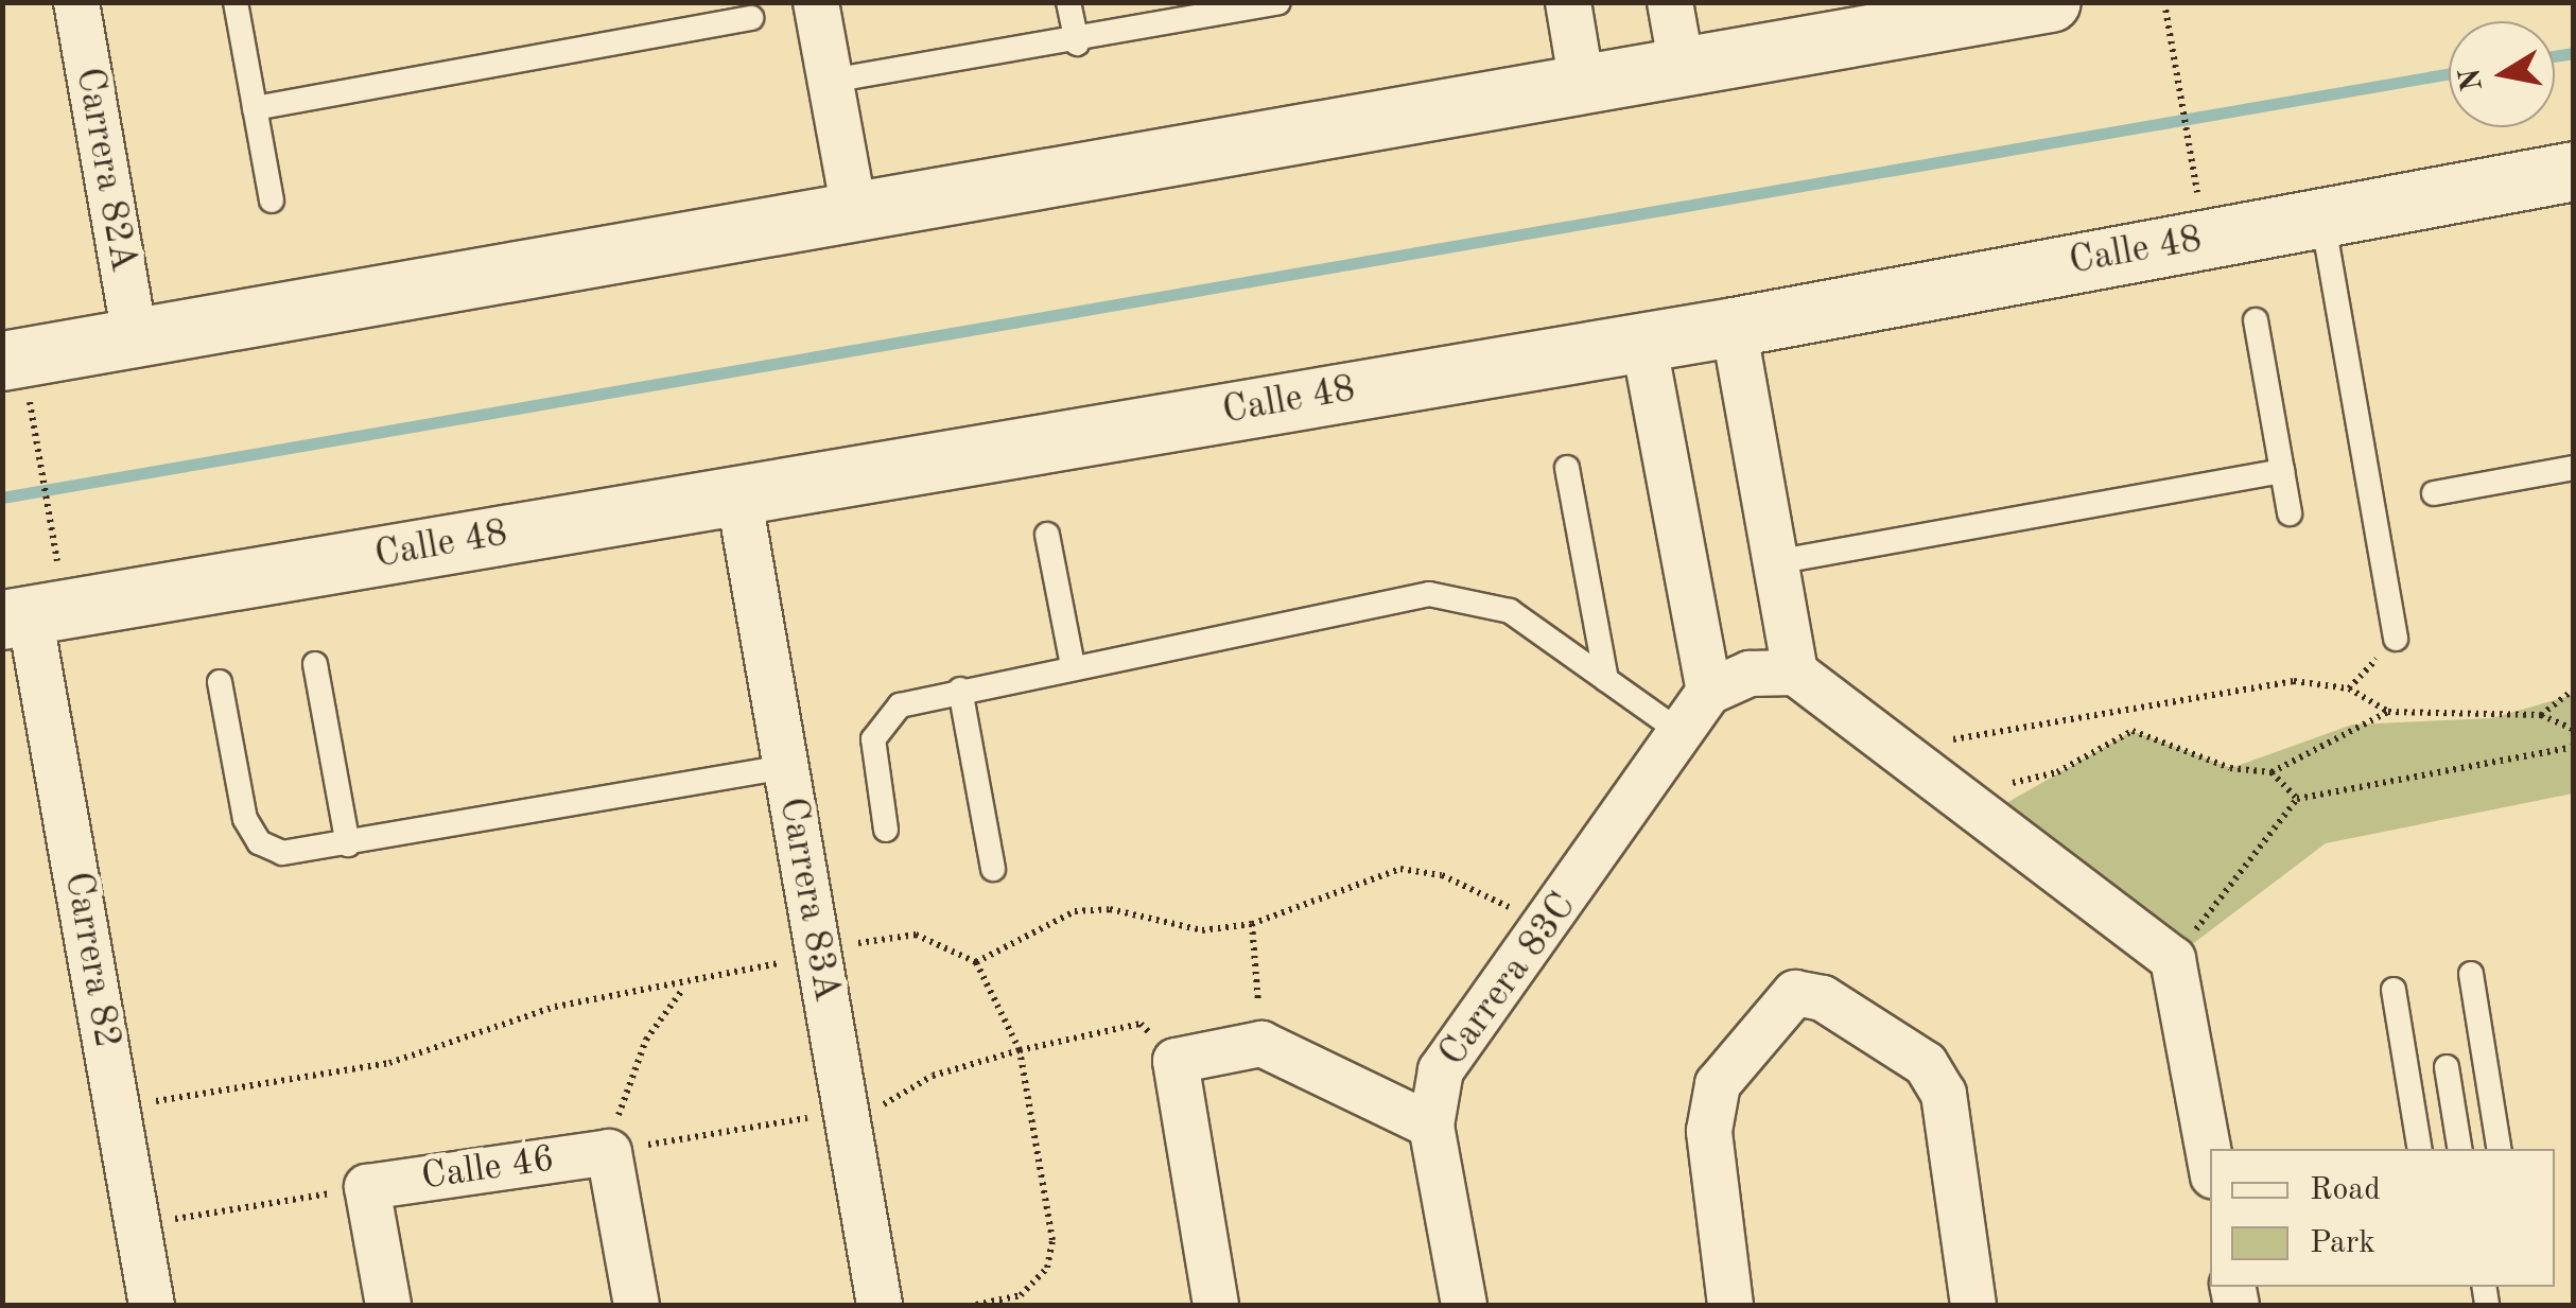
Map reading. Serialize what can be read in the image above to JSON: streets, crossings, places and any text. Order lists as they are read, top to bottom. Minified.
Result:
{"streets":{"main road":["Calle 48"],"street":["Carrera 82A","Carrera 83A","Carrera 82","Carrera 83C","Calle 46"]},"crossings":[["Calle 48","Carrera 83A"],["Calle 48","Carrera 82"]],"legend":["Road","Park"],"north":"left"}
